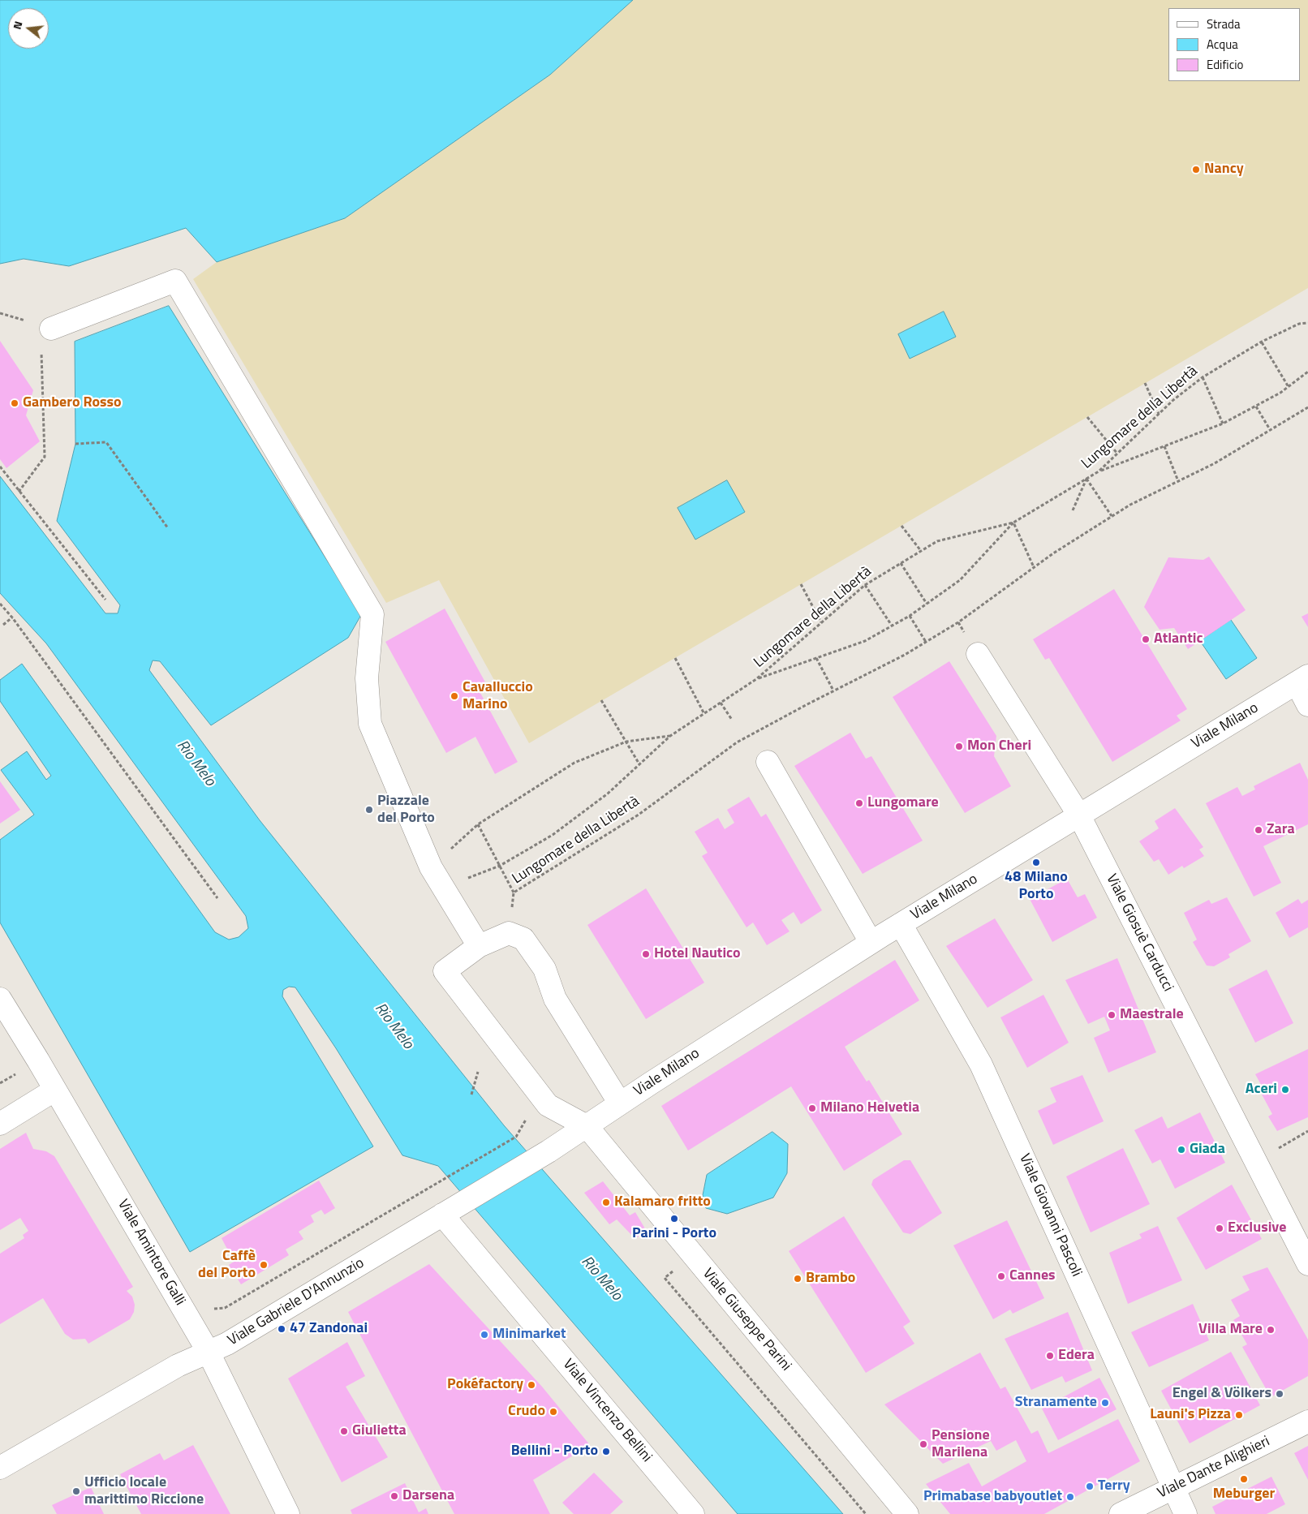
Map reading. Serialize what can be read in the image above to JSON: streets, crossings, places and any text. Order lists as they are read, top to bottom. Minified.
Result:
{"streets":{"street":["Viale Milano","Viale Giosuè Carducci","Viale Giovanni Pascoli","Viale Amintore Galli","Viale Gabriele D'Annunzio","Viale Giuseppe Parini","Viale Vincenzo Bellini","Viale Dante Alighieri"],"path":["Lungomare della Libertà"]},"crossings":[["Viale Milano","Viale Giosuè Carducci"],["Viale Milano","Viale Giovanni Pascoli"],["Viale Milano","Viale Gabriele D'Annunzio"],["Viale Milano","Viale Giuseppe Parini"],["Viale Giovanni Pascoli","Viale Dante Alighieri"],["Viale Amintore Galli","Viale Gabriele D'Annunzio"],["Viale Gabriele D'Annunzio","Viale Giuseppe Parini"],["Viale Gabriele D'Annunzio","Viale Vincenzo Bellini"]],"water":["Rio Melo"],"places":["Nancy","Gambero Rosso","Atlantic","Cavalluccio Marino","Mon Cheri","Lungomare","Piazzale del Porto","Zara","48 Milano Porto","Hotel Nautico","Maestrale","Aceri","Milano Helvetia","Giada","Kalamaro fritto","Parini - Porto","Exclusive","Caffè del Porto","Cannes","Brambo","47 Zandonai","Villa Mare","Minimarket","Edera","Pokéfactory","Engel & Völkers","Stranamente","Crudo","Launi's Pizza","Giulietta","Pensione Marilena","Bellini - Porto","Meburger","Terry","Ufficio locale marittimo Riccione","Darsena","Primabase babyoutlet"],"legend":["Strada","Acqua","Edificio"],"north":"left"}
